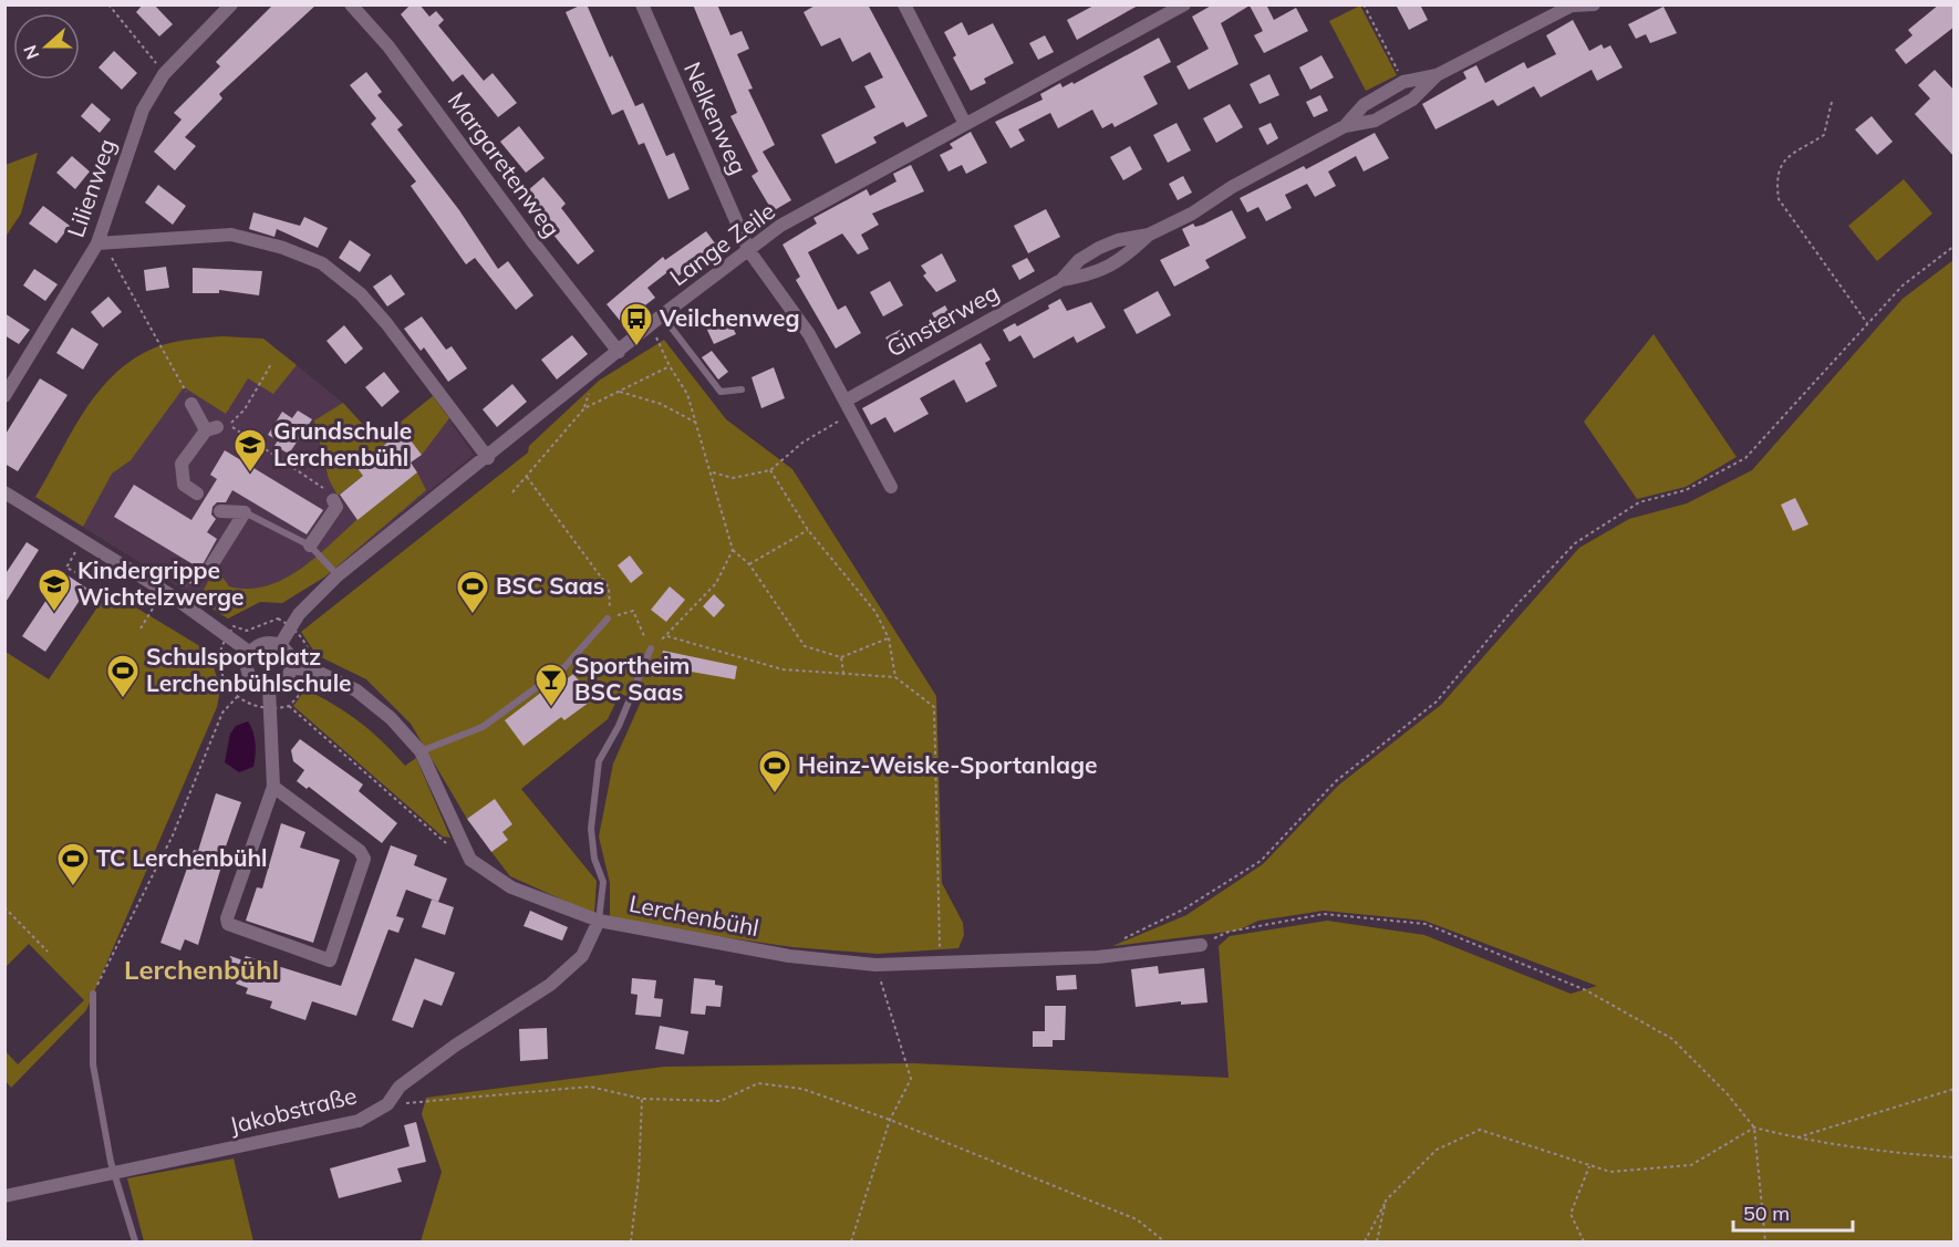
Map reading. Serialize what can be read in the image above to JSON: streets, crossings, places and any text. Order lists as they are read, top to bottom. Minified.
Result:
{"streets":{"street":["Nelkenweg","Margaretenweg","Lilienweg","Lange Zeile","Ginsterweg","Lerchenbühl","Jakobstraße"]},"crossings":[["Nelkenweg","Lange Zeile"],["Nelkenweg","Ginsterweg"],["Margaretenweg","Lange Zeile"],["Lange Zeile","Lerchenbühl"],["Lerchenbühl","Jakobstraße"]],"districts":["Lerchenbühl"],"places":{"bus stop":["Veilchenweg"],"school or university":["Grundschule Lerchenbühl","Kindergrippe Wichtelzwerge"],"sports":["BSC Saas","Schulsportplatz Lerchenbühlschule","Heinz-Weiske-Sportanlage","TC Lerchenbühl"],"bar":["Sportheim BSC Saas"]},"scale_bar":"50 m","north":"left"}
